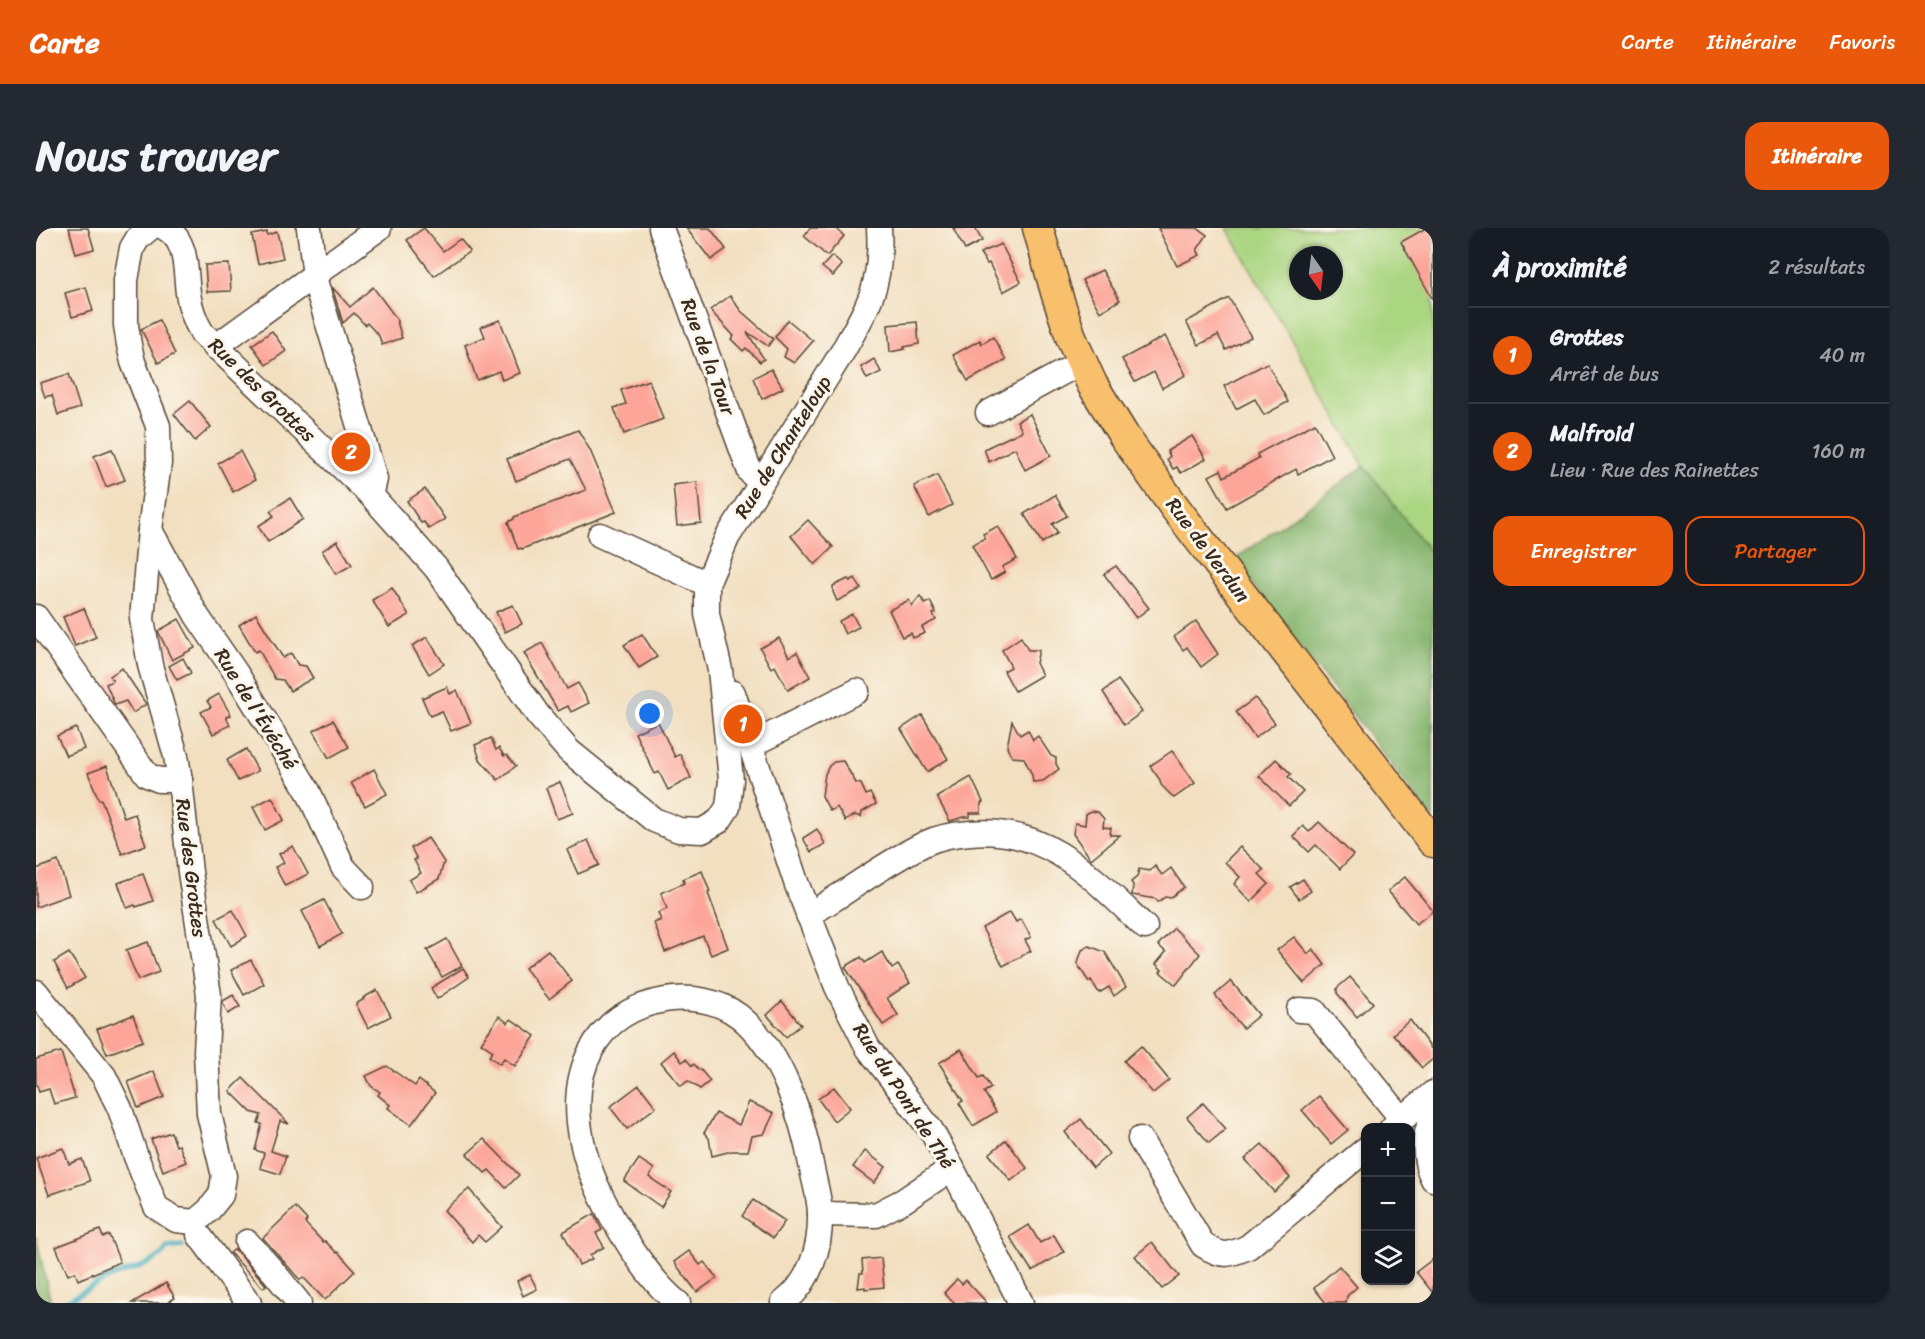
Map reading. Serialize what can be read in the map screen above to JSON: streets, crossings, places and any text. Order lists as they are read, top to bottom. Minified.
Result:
{"streets":{"main road":["Rue de Verdun"],"street":["Rue de la Tour","Rue des Grottes","Rue de Chanteloup","Rue de l'Évéché","Rue du Pont de Thé"]},"crossings":[["Rue de la Tour","Rue de Chanteloup"],["Rue des Grottes","Rue de Chanteloup"],["Rue des Grottes","Rue de l'Évéché"],["Rue des Grottes","Rue du Pont de Thé"],["Rue de Chanteloup","Rue du Pont de Thé"]],"north":"bottom","page":{"header":"Carte","nav":["Carte","Itinéraire","Favoris"],"title":"Nous trouver","buttons":["Itinéraire",["Enregistrer","Partager"]],"heading":["À proximité","2 résultats"],"list":[{"mark":"1","name":"Grottes","note":"Arrêt de bus","value":"40 m"},{"mark":"2","name":"Malfroid","note":"Lieu · Rue des Rainettes","value":"160 m"}],"pins":["2","1"],"map_buttons":["+","−"]}}
